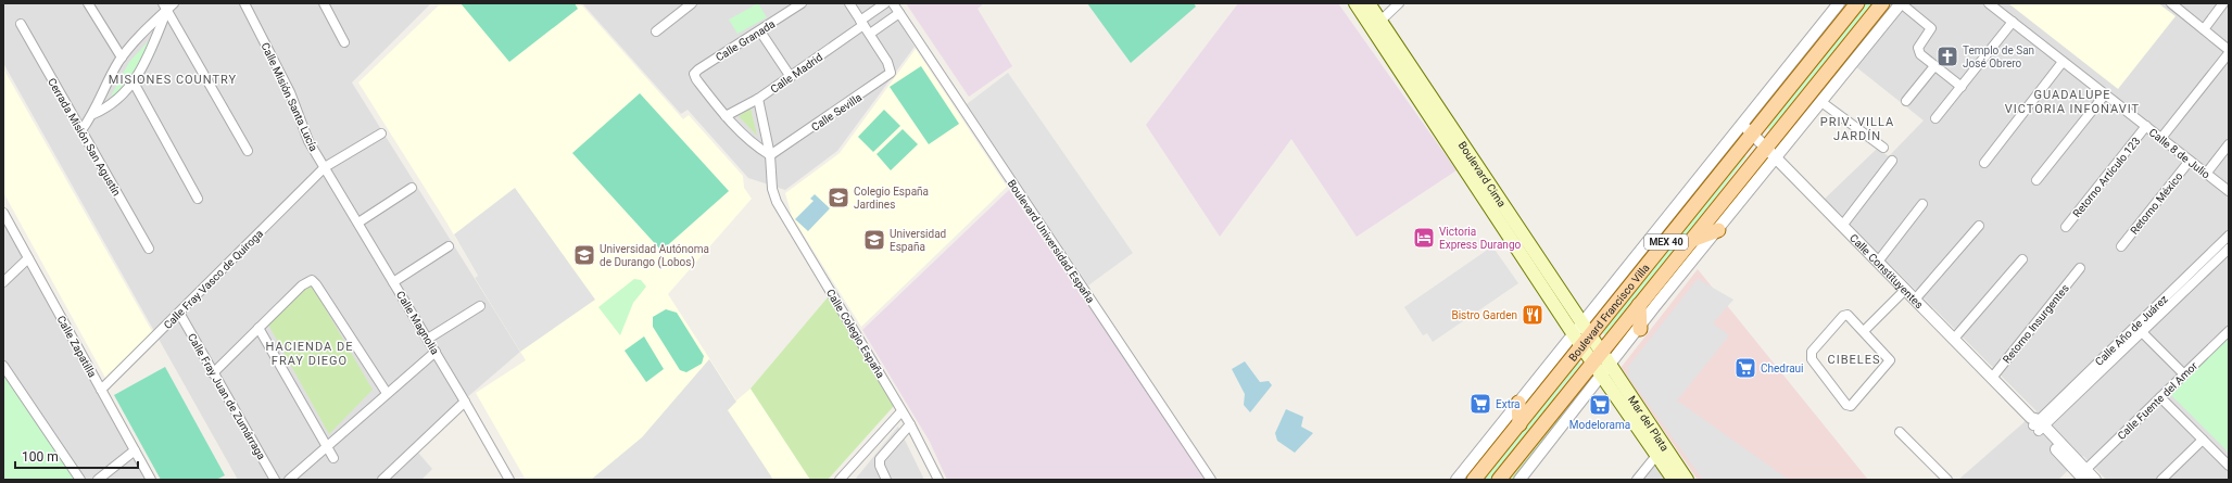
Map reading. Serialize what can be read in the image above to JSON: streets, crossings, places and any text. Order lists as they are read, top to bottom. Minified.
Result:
{"streets":{"main road":["Boulevard Cima","MEX 40","Boulevard Francisco Villa","Mar del Plata"],"street":["Calle Granada","Calle Madrid","Calle Misión Santa Lucía","Calle Sevilla","Cerrada Misión San Agustín","Calle 8 de Julio","Retorno Artículo 123","Retorno México","Boulevard Universidad España","Calle Constituyentes","Calle Fray Vasco de Quiroga","Calle Magnolia","Retorno Insurgentes","Calle Año de Juárez","Calle Colegio España","Calle Zapatilla","Calle Fray Juan de Zumárraga","Calle Fuente del Amor"]},"crossings":[["Calle Granada","Calle Madrid"],["Calle Misión Santa Lucía","Calle Fray Vasco de Quiroga"],["Calle Misión Santa Lucía","Calle Magnolia"],["Calle Sevilla","Calle Colegio España"],["Calle 8 de Julio","Retorno Artículo 123"],["Calle 8 de Julio","Retorno México"],["Boulevard Cima","Boulevard Francisco Villa"],["Boulevard Cima","Mar del Plata"],["Calle Constituyentes","Boulevard Francisco Villa"],["Calle Constituyentes","Retorno Insurgentes"],["Calle Constituyentes","Calle Año de Juárez"],["Calle Constituyentes","Calle Fuente del Amor"],["Calle Fray Vasco de Quiroga","Calle Magnolia"],["Calle Fray Vasco de Quiroga","Calle Zapatilla"],["Calle Fray Vasco de Quiroga","Calle Fray Juan de Zumárraga"],["Boulevard Francisco Villa","Mar del Plata"]],"districts":["MISIONES COUNTRY","GUADALUPE VICTORIA INFONAVIT","PRIV. VILLA JARDÍN","HACIENDA DE FRAY DIEGO","CIBELES"],"places":{"church":["Templo de San José Obrero"],"school or university":["Colegio España Jardines","Universidad España","Universidad Autónoma de Durango (Lobos)"],"hotel":["Victoria Express Durango"],"restaurant":["Bistro Garden"],"supermarket":["Chedraui","Extra","Modelorama"]},"scale_bar":"100 m"}
